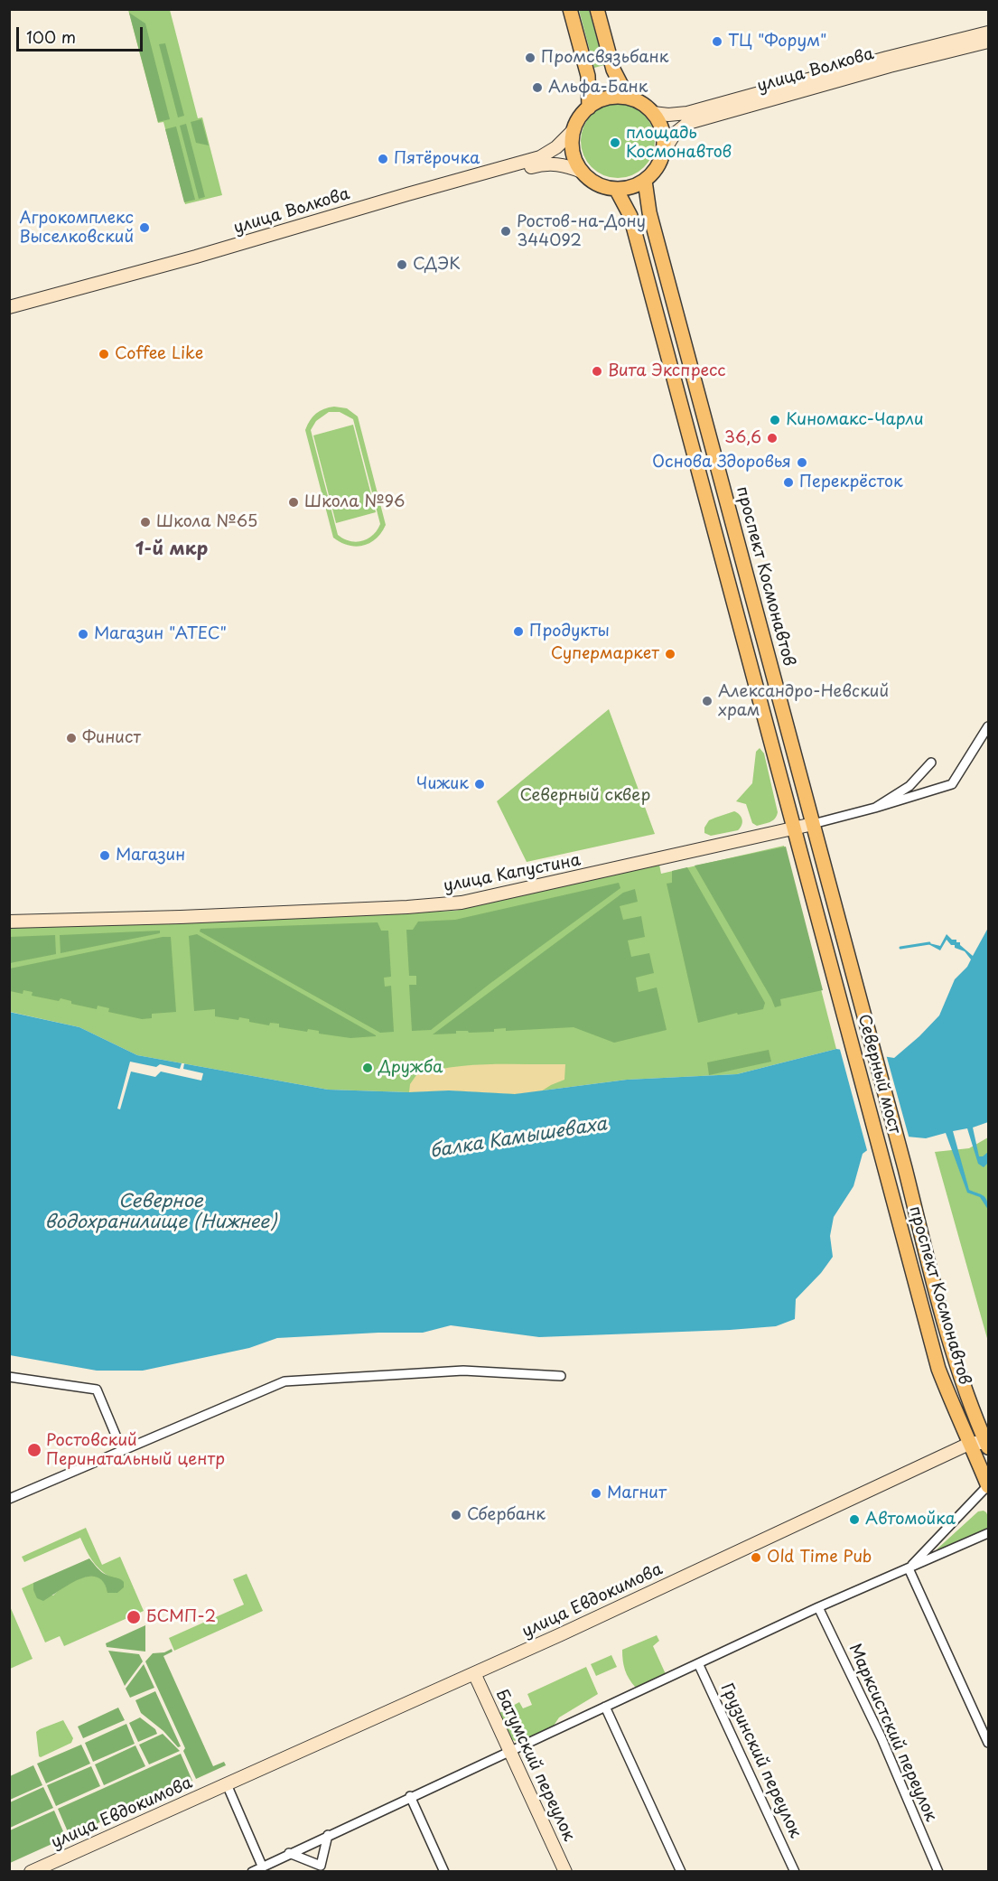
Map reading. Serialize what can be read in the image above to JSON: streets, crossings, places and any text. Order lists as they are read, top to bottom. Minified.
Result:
{"streets":{"main road":["улица Волкова","проспект Космонавтов","улица Капустина","Северный мост","улица Евдокимова","Батумский переулок"],"street":["Марксистский переулок","Грузинский переулок"]},"crossings":[["улица Волкова","проспект Космонавтов"],["проспект Космонавтов","улица Капустина"],["проспект Космонавтов","Северный мост"],["проспект Космонавтов","улица Евдокимова"],["улица Капустина","Северный мост"],["улица Евдокимова","Батумский переулок"]],"districts":["1-й мкр"],"water":["балка Камышеваха","Северное водохранилище (Нижнее)"],"parks":["Северный сквер"],"places":["ТЦ \"Форум\"","Промсвязьбанк","Альфа-Банк","площадь Космонавтов","Пятёрочка","Агрокомплекс Выселковский","Ростов-на-Дону 344092","СДЭК","Coffee Like","Вита Экспресс","Киномакс-Чарли","36,6","Основа Здоровья","Перекрёсток","Школа №96","Школа №65","Продукты","Магазин \"АТЕС\"","Супермаркет","Александро-Невский храм","Финист","Чижик","Магазин","Дружба","Ростовский Перинатальный центр","Магнит","Сбербанк","Автомойка","Old Time Pub","БСМП-2"],"scale_bar":"100 m"}
